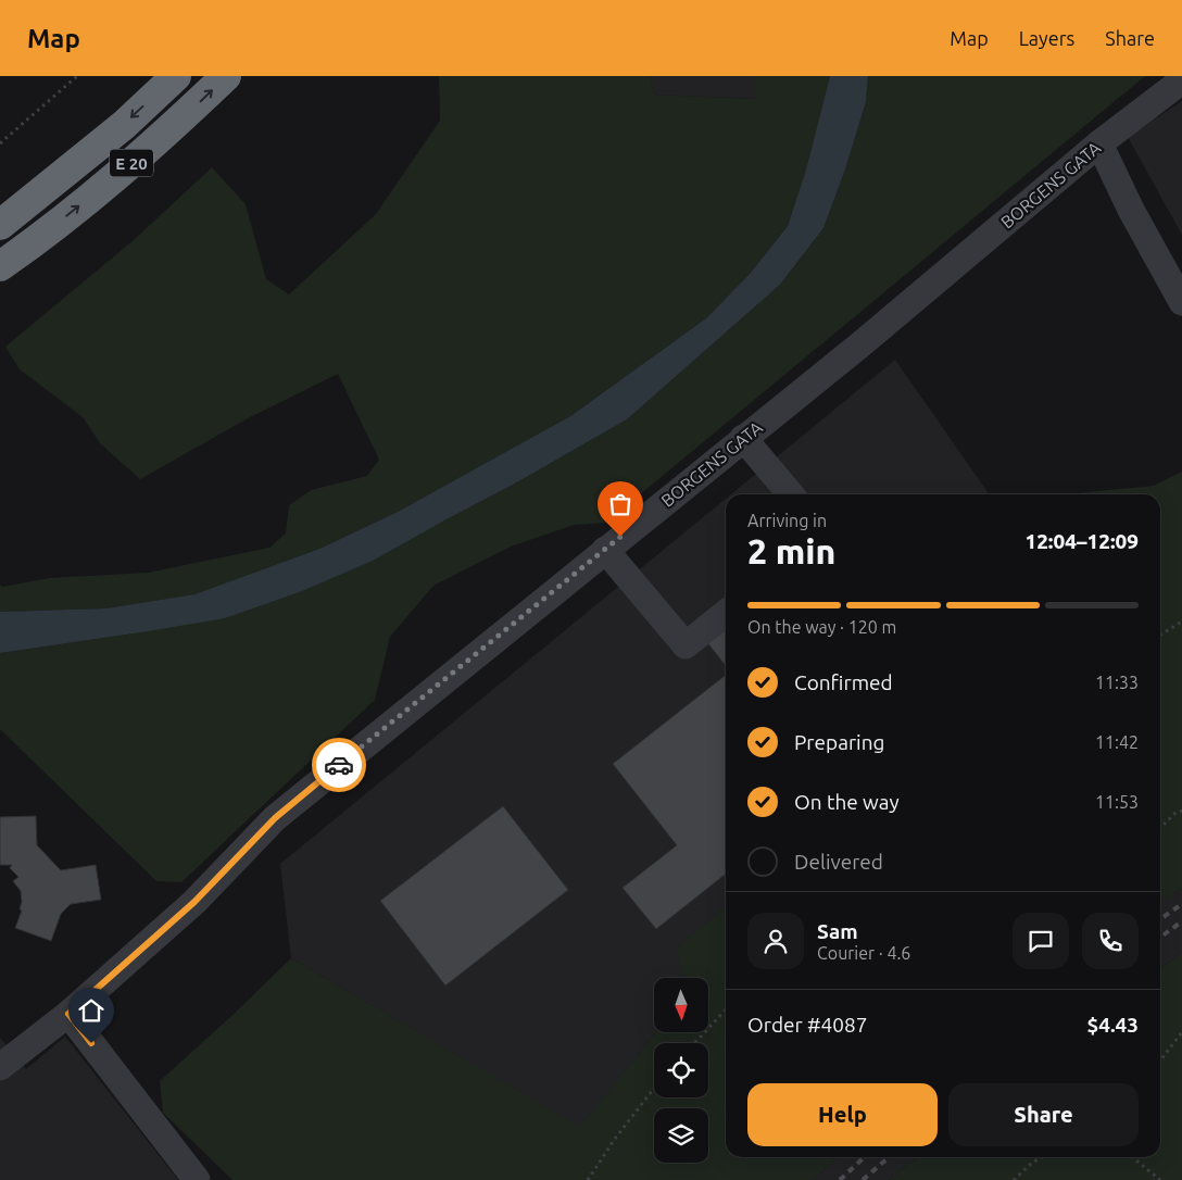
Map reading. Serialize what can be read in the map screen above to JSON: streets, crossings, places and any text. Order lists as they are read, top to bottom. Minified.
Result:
{"streets":{"highway":["E 20"],"street":["BORGENS GATA"]},"north":"bottom","page":{"header":"Map","nav":["Map","Layers","Share"],"heading":["2 min","Arriving in","12:04–12:09"],"panel":["Sam","Courier · 4.6","Order #4087","$4.43"],"bar":"On the way · 120 m","list":[["Confirmed","11:33"],["Preparing","11:42"],["On the way","11:53"],"Delivered"],"buttons":["Help","Share"]}}
